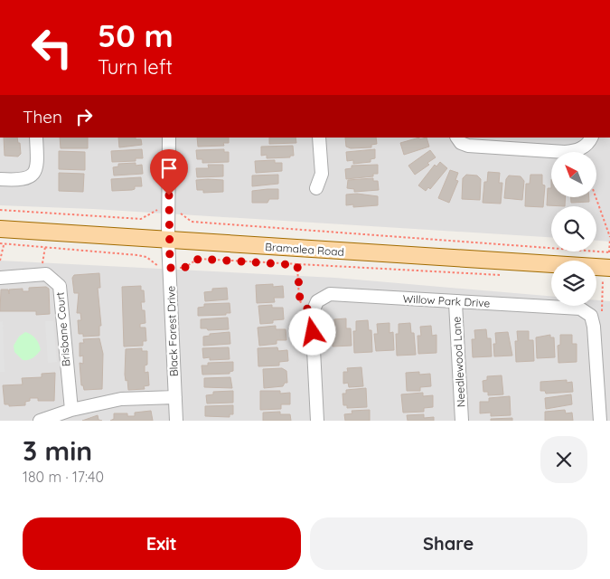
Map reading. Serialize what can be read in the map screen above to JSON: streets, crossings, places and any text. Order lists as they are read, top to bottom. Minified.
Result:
{"streets":{"main road":["Bramalea Road"],"street":["Willow Park Drive","Brisbane Court","Black Forest Drive","Needlewood Lane"]},"crossings":[["Bramalea Road","Black Forest Drive"],["Willow Park Drive","Needlewood Lane"]],"north":"top left","page":{"turn":["50 m","Turn left"],"then":"Then","heading":["3 min","180 m · 17:40"],"buttons":["Exit","Share"]}}
